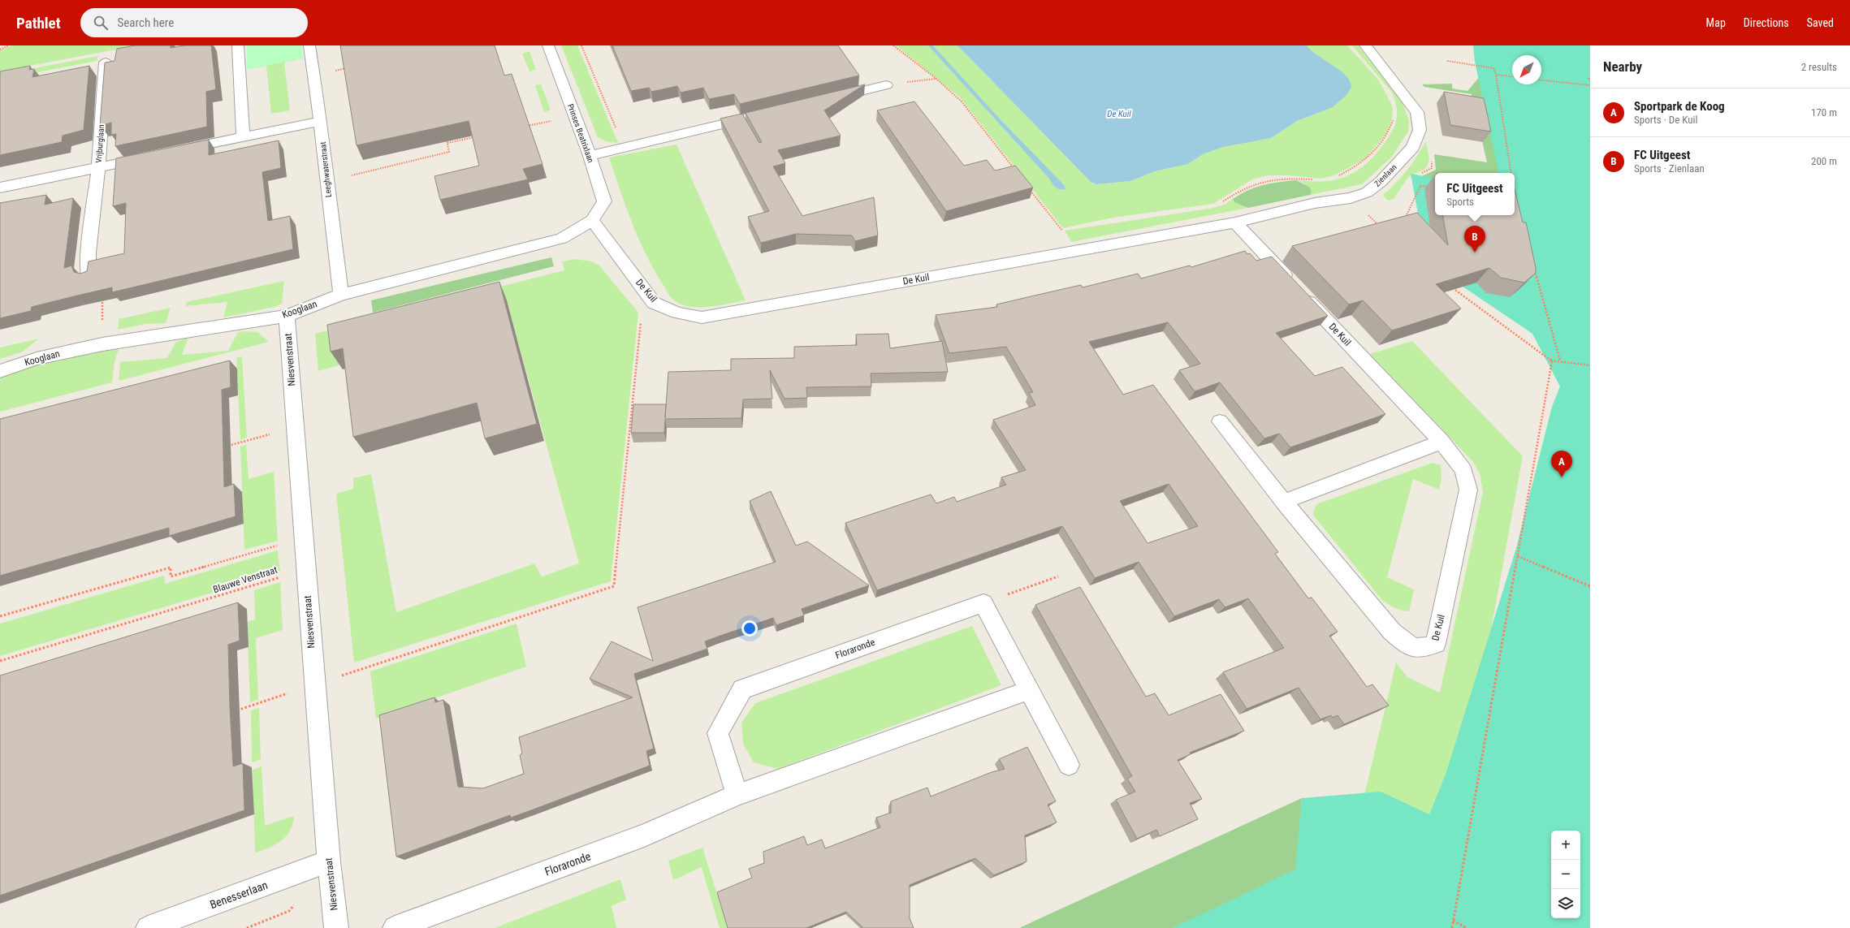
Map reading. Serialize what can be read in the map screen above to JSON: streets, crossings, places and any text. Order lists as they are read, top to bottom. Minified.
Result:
{"streets":{"street":["Prinses Beatrixlaan","Vrijburglaan","Leeghwaterstraat","Zienlaan","De Kuil","Kooglaan","Niesvenstraat","Floraronde","Benesserlaan"],"path":["Blauwe Venstraat"]},"crossings":[["Prinses Beatrixlaan","De Kuil"],["Prinses Beatrixlaan","Kooglaan"],["Leeghwaterstraat","Kooglaan"],["Zienlaan","De Kuil"],["De Kuil","Kooglaan"],["Kooglaan","Niesvenstraat"],["Niesvenstraat","Blauwe Venstraat"],["Niesvenstraat","Benesserlaan"]],"water":["De Kuil"],"north":"bottom left","page":{"header":"Pathlet","search":"Search here","nav":["Map","Directions","Saved"],"heading":["Nearby","2 results"],"list":[{"mark":"A","name":"Sportpark de Koog","note":"Sports · De Kuil","value":"170 m"},{"mark":"B","name":"FC Uitgeest","note":"Sports · Zienlaan","value":"200 m"}],"popup":["FC Uitgeest","Sports"],"pins":["B","A"],"map_buttons":["+","−"]}}
